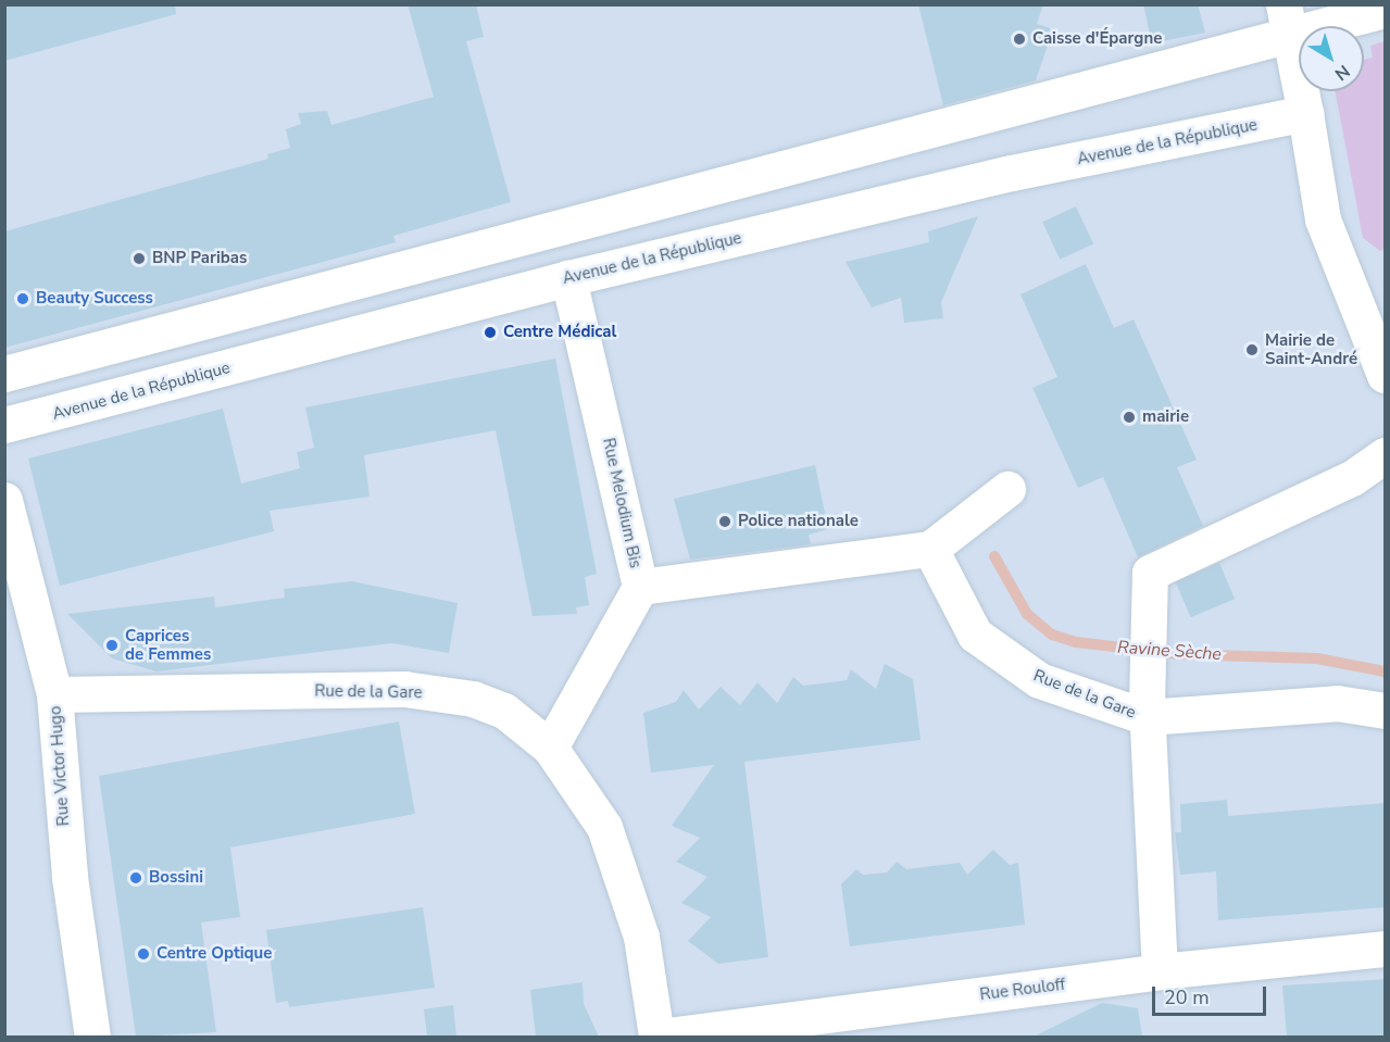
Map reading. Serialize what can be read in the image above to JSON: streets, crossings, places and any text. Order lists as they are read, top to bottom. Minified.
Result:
{"streets":{"street":["Avenue de la République","Rue Melodium Bis","Rue de la Gare","Rue Victor Hugo","Rue Rouloff"]},"crossings":[["Avenue de la République","Rue Melodium Bis"],["Rue Melodium Bis","Rue de la Gare"],["Rue de la Gare","Rue Victor Hugo"],["Rue de la Gare","Rue Rouloff"]],"water":["Ravine Sèche"],"places":["Caisse d'Épargne","BNP Paribas","Beauty Success","Centre Médical","Mairie de Saint-André","mairie","Police nationale","Caprices de Femmes","Bossini","Centre Optique"],"scale_bar":"20 m","north":"bottom right"}
